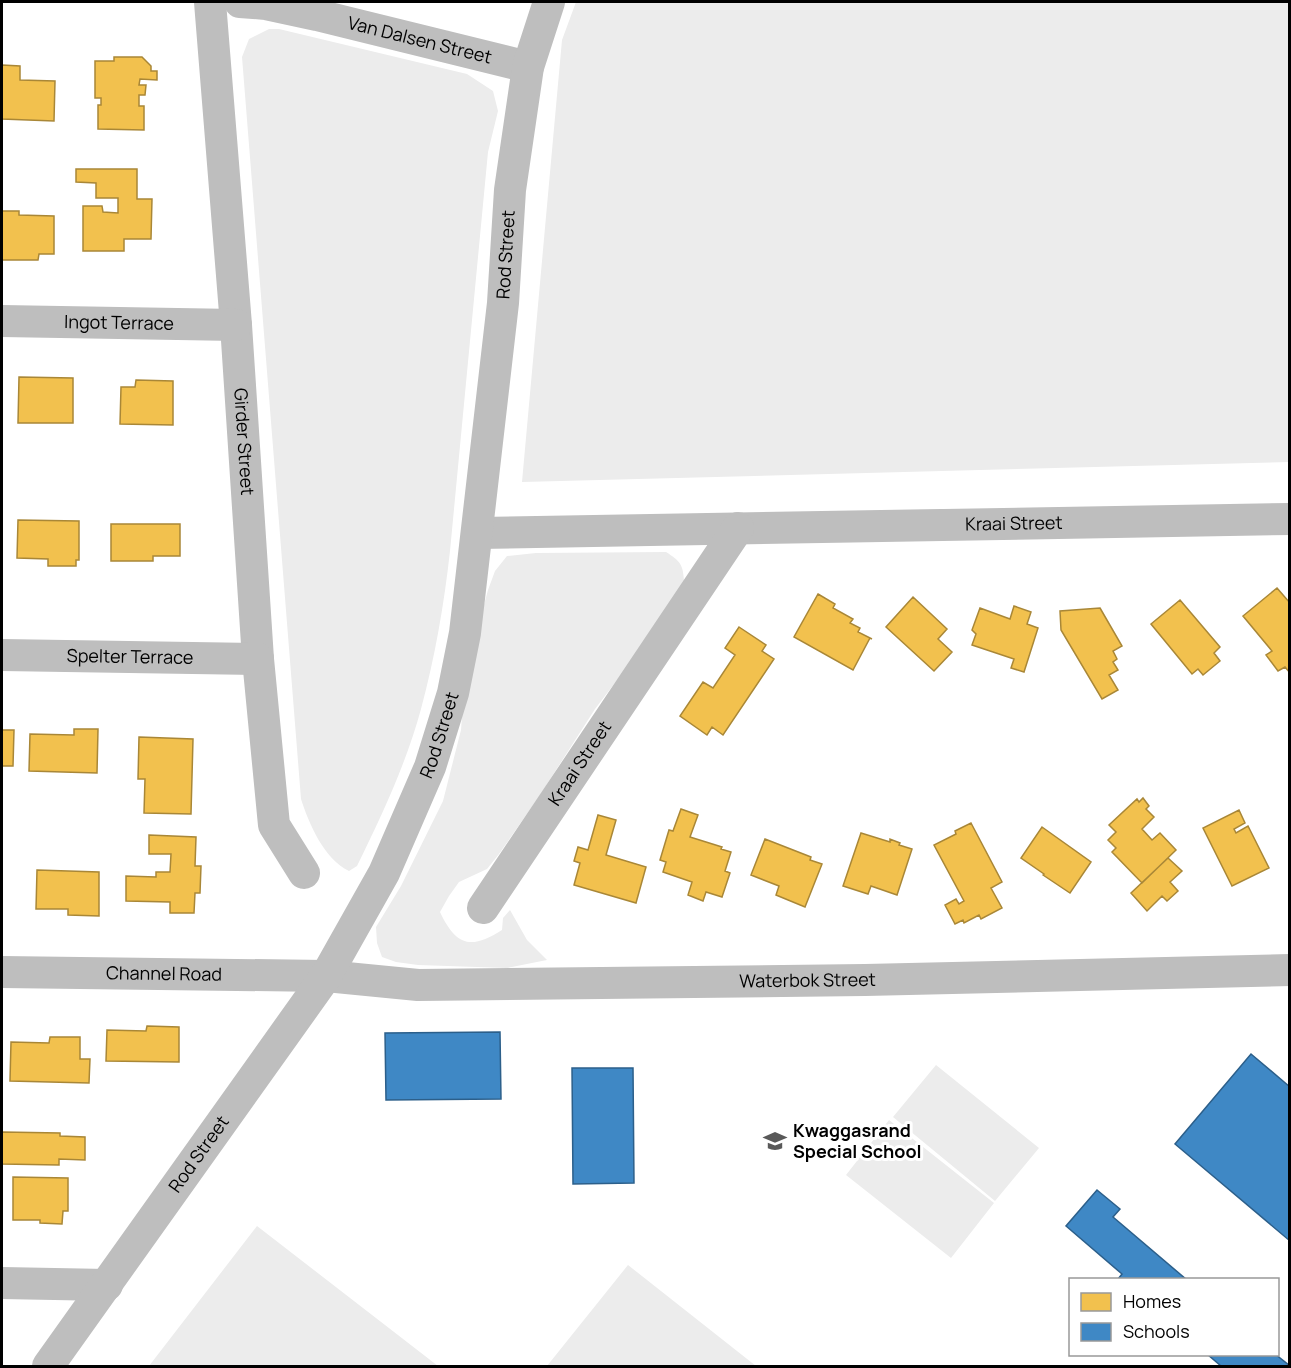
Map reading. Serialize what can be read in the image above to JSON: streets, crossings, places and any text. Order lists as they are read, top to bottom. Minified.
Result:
{"streets":{"street":["Van Dalsen Street","Rod Street","Ingot Terrace","Girder Street","Kraai Street","Spelter Terrace","Channel Road","Waterbok Street"]},"crossings":[["Van Dalsen Street","Rod Street"],["Rod Street","Kraai Street"],["Rod Street","Channel Road"],["Rod Street","Waterbok Street"],["Ingot Terrace","Girder Street"],["Girder Street","Spelter Terrace"],["Channel Road","Waterbok Street"]],"places":{"school or university":["Kwaggasrand Special School"]},"legend":["Homes","Schools"]}
